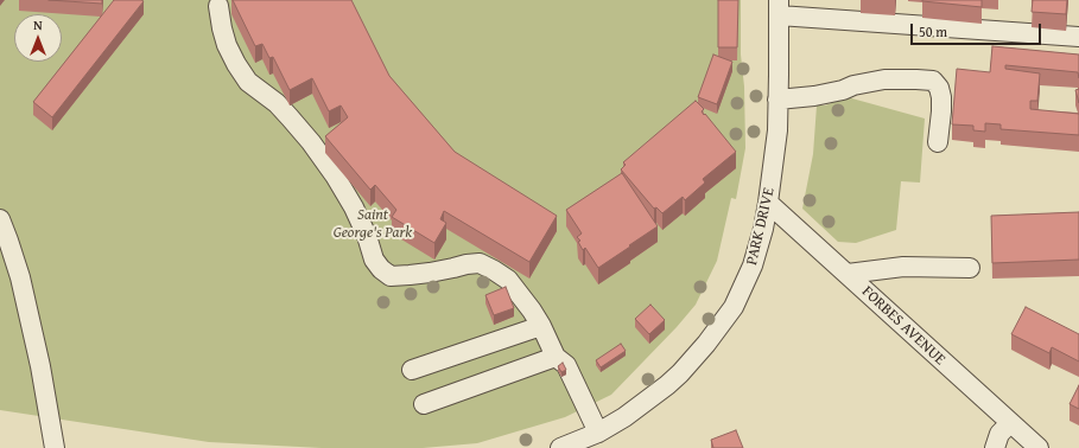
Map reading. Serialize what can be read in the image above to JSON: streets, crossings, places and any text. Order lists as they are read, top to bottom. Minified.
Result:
{"streets":{"street":["PARK DRIVE","FORBES AVENUE"]},"crossings":[["PARK DRIVE","FORBES AVENUE"]],"parks":["Saint George's Park"],"scale_bar":"50 m","north":"top"}
